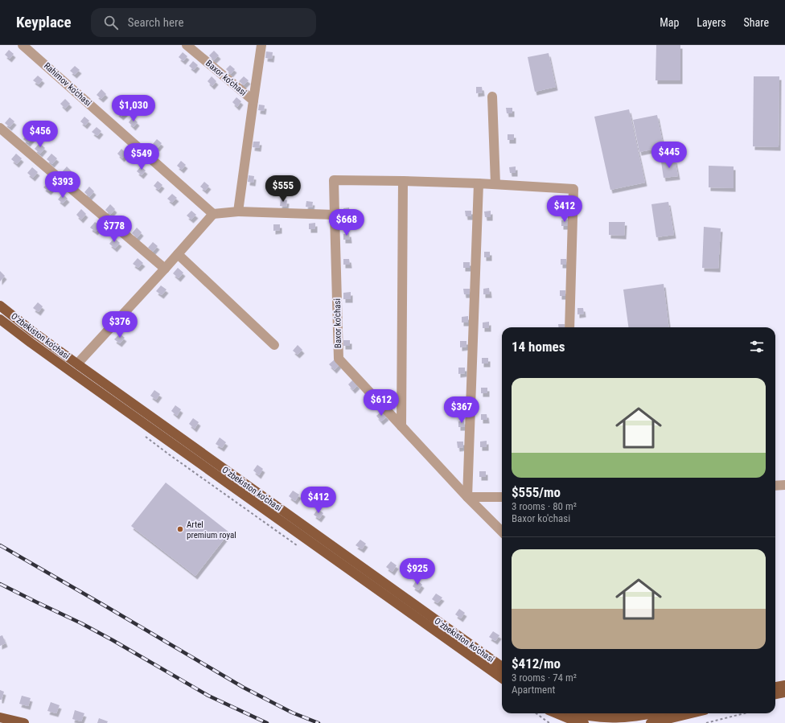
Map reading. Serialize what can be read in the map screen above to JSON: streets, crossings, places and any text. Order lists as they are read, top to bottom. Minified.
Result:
{"streets":{"main road":["O'zbekiston ko'chasi"],"street":["Baxor ko'chasi","Rahimov ko'chasi"]},"places":["Artel premium royal"],"page":{"header":"Keyplace","search":"Search here","nav":["Map","Layers","Share"],"price":["$1,030","$456","$445","$549","$393","$555","$412","$668","$778","$376","$612","$367","$412","$925"],"heading":"14 homes","list":[{"name":"$555/mo","note":"3 rooms · 80 m² · Baxor ko'chasi"},{"name":"$412/mo","note":"3 rooms · 74 m² · Apartment"}]}}
